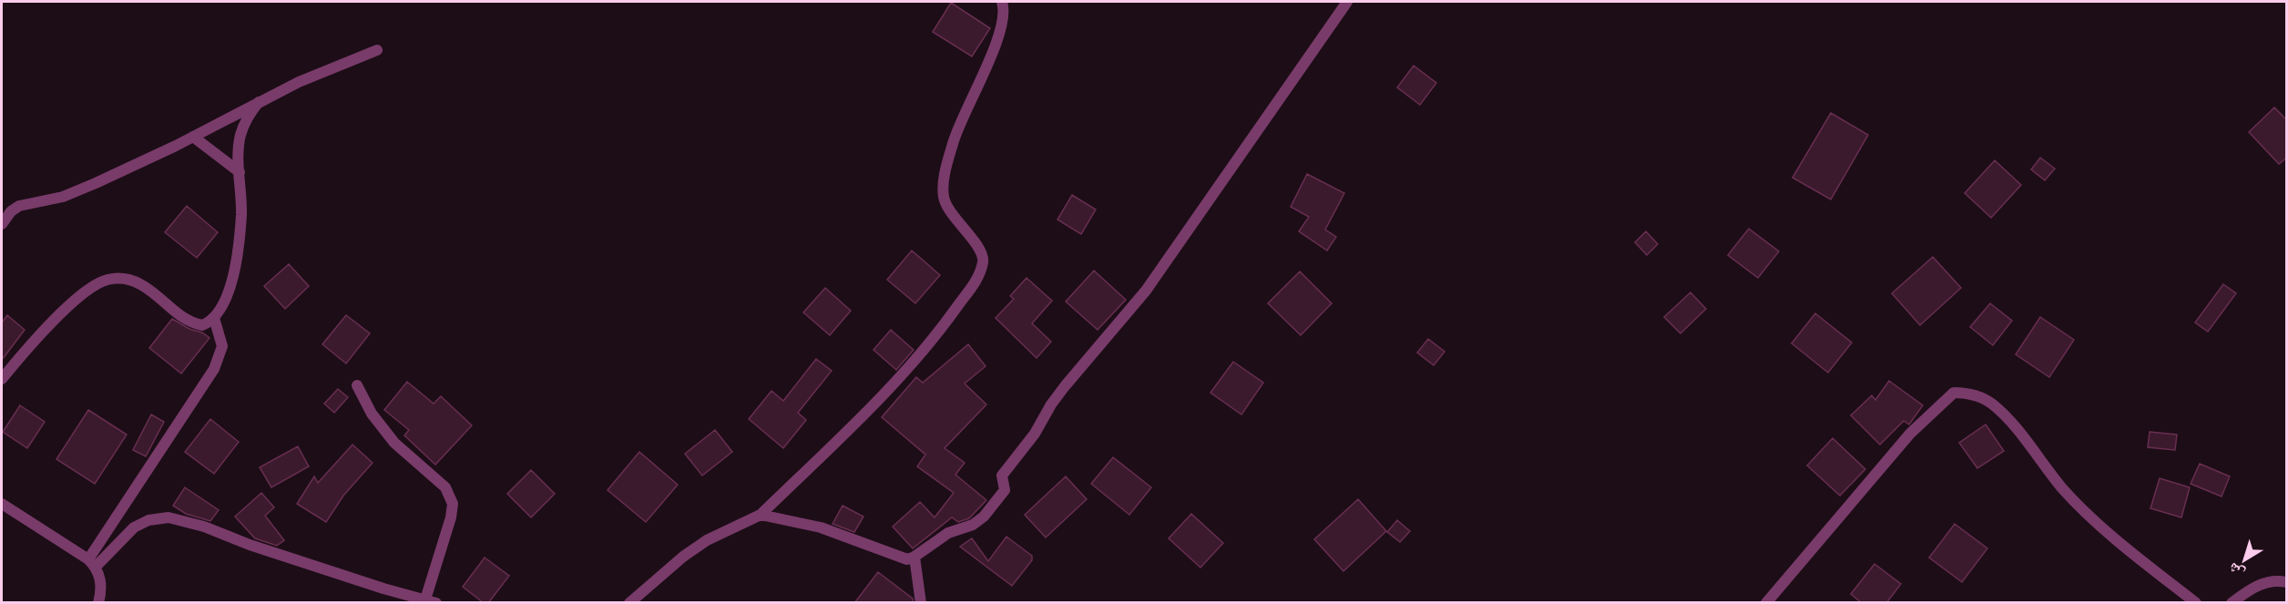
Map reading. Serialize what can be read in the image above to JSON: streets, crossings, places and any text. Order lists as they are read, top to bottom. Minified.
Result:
{"north":"bottom left"}
